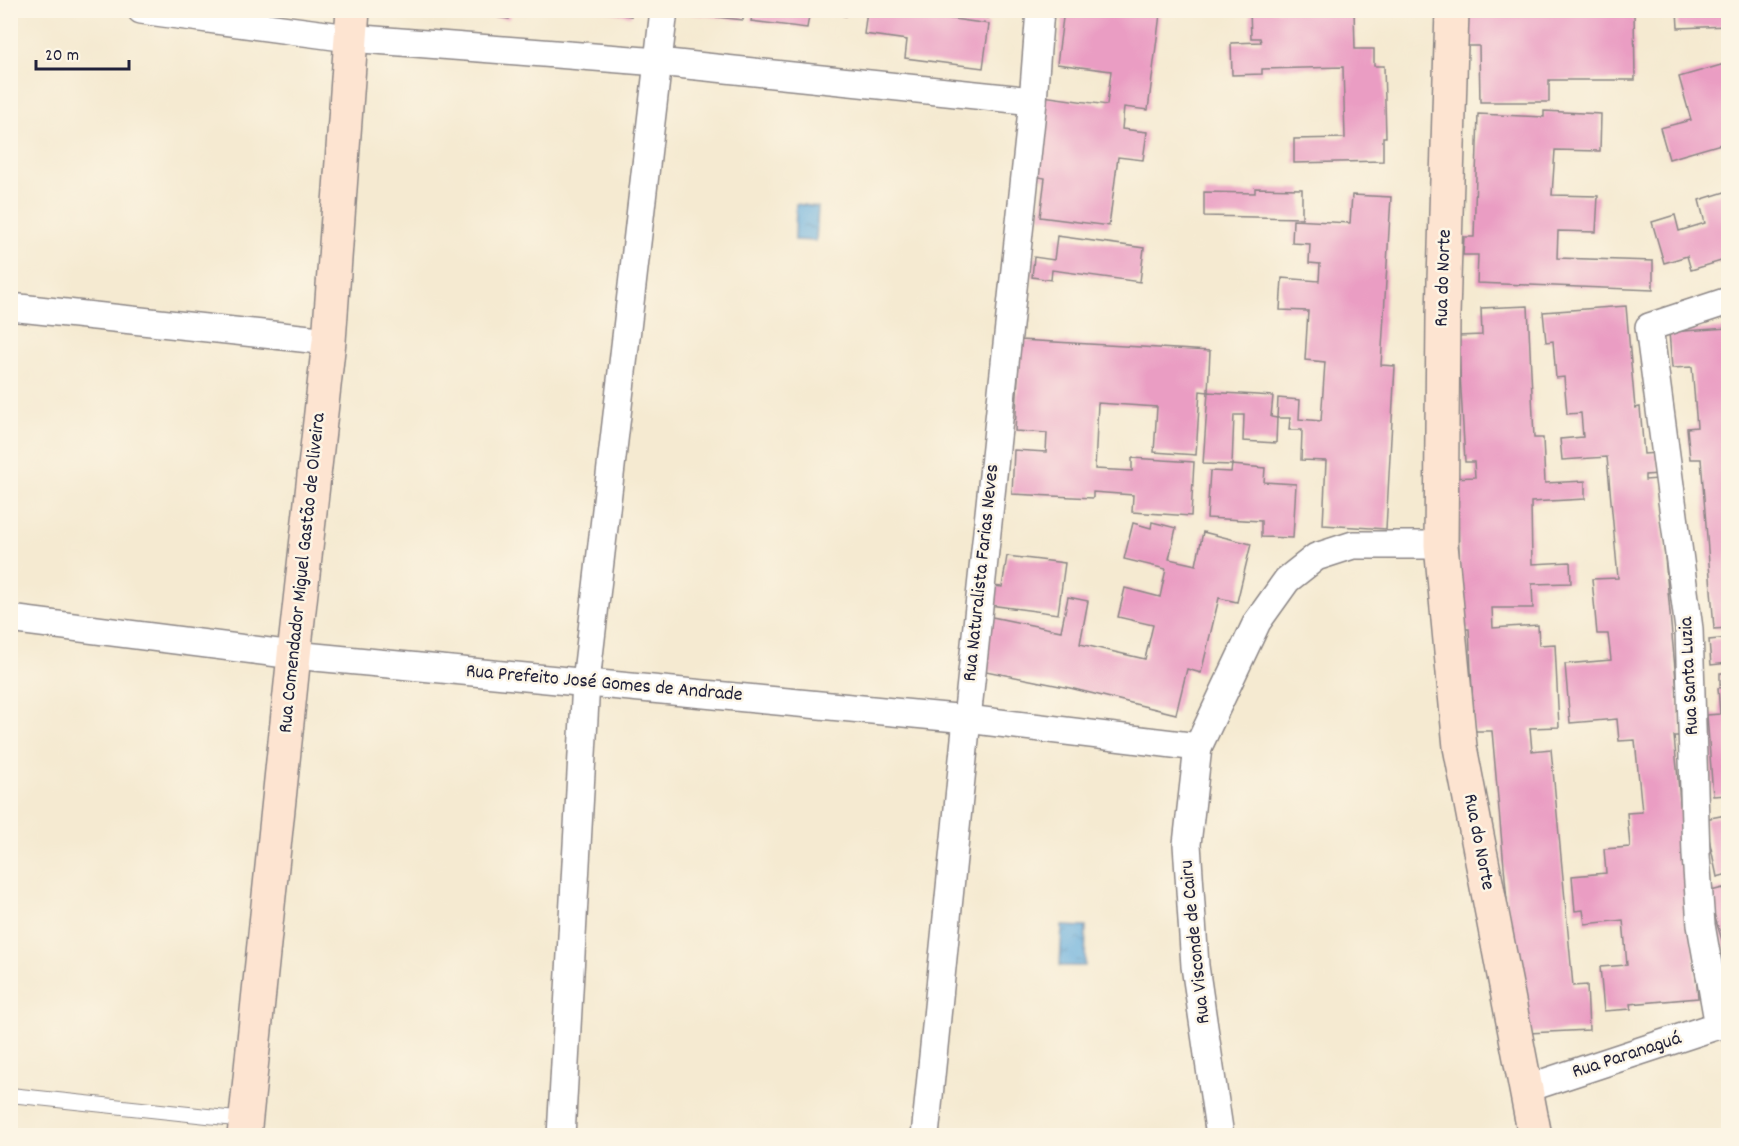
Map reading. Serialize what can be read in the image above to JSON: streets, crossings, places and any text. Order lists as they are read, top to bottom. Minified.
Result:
{"streets":{"main road":["Rua do Norte","Rua Comendador Miguel Gastão de Oliveira"],"street":["Rua Naturalista Farias Neves","Rua Santa Luzia","Rua Prefeito José Gomes de Andrade","Rua Visconde de Cairu","Rua Paranaguá"]},"crossings":[["Rua do Norte","Rua Paranaguá"],["Rua Comendador Miguel Gastão de Oliveira","Rua Prefeito José Gomes de Andrade"],["Rua Naturalista Farias Neves","Rua Prefeito José Gomes de Andrade"],["Rua Santa Luzia","Rua Paranaguá"],["Rua Prefeito José Gomes de Andrade","Rua Visconde de Cairu"]],"scale_bar":"20 m"}
